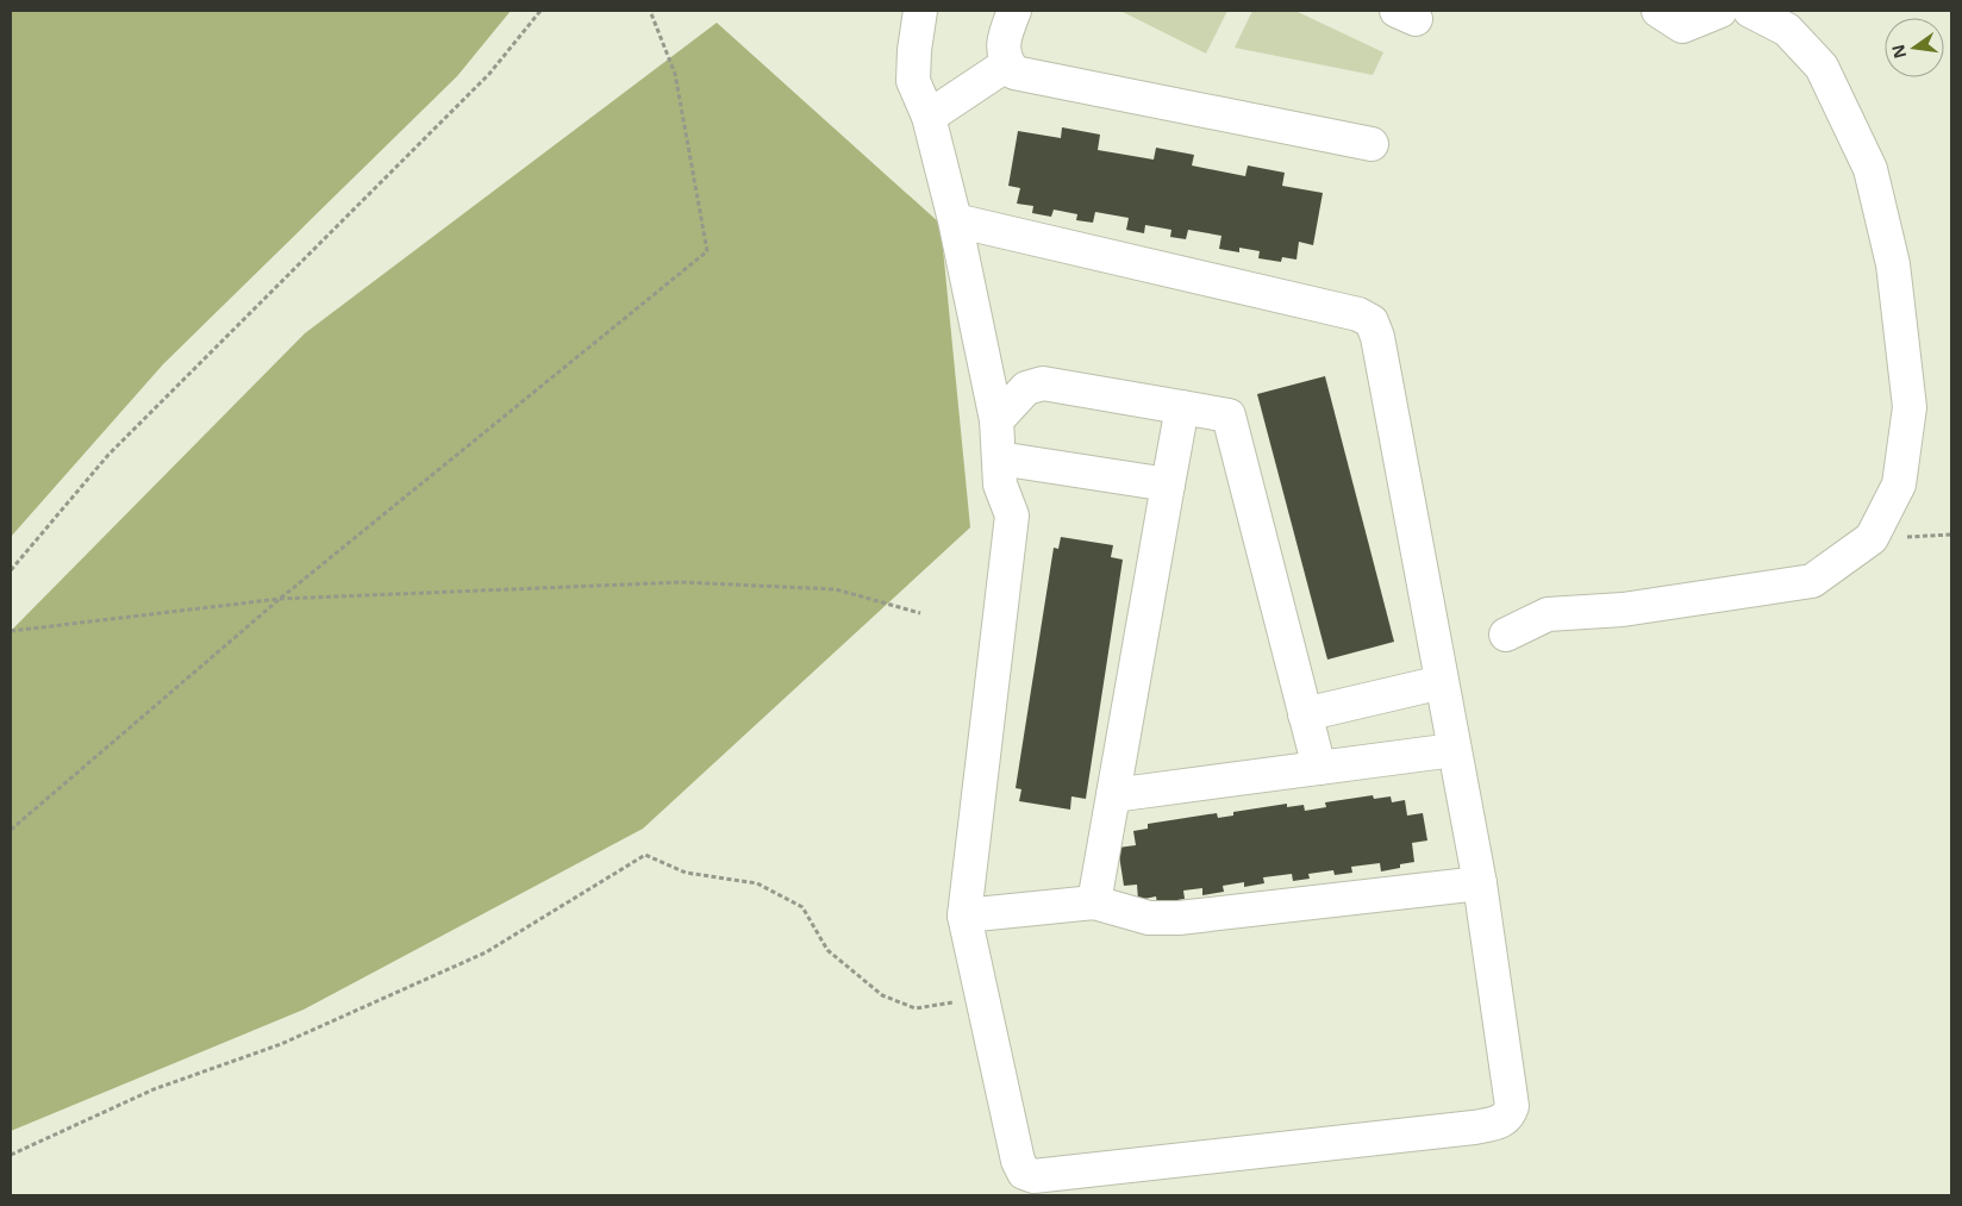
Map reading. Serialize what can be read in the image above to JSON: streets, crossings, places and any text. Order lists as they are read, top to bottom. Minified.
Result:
{"north":"left"}
